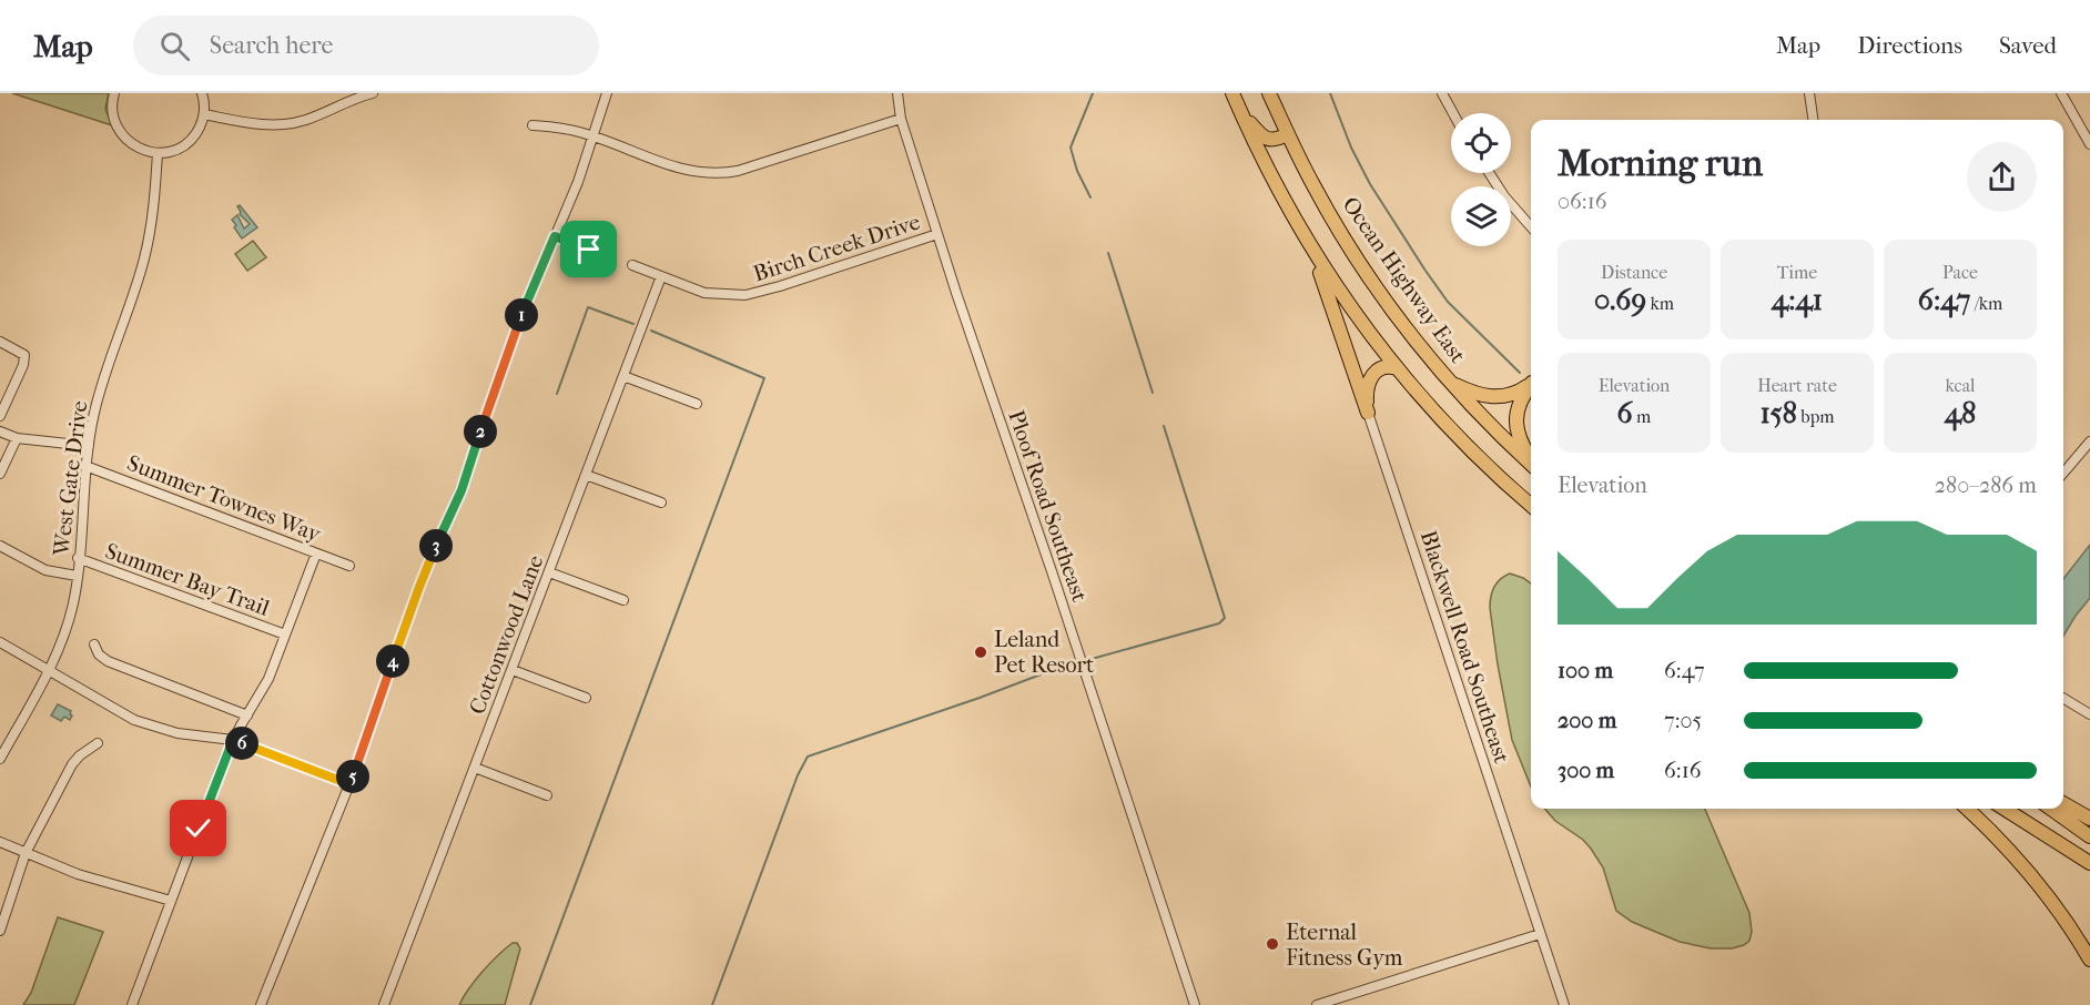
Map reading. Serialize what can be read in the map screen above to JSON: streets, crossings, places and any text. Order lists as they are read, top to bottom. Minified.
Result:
{"streets":{"highway":["Ocean Highway East"],"street":["Birch Creek Drive","West Gate Drive","Summer Townes Way","Ploof Road Southeast","Summer Bay Trail","Cottonwood Lane","Blackwell Road Southeast"]},"crossings":[["Birch Creek Drive","Ploof Road Southeast"],["Birch Creek Drive","Cottonwood Lane"],["West Gate Drive","Summer Townes Way"],["West Gate Drive","Summer Bay Trail"]],"places":["Leland Pet Resort","Eternal Fitness Gym"],"page":{"header":"Map","search":"Search here","nav":["Map","Directions","Saved"],"heading":["Morning run","06:16"],"stats":[["Distance","0.69 km"],["Time","4:41"],["Pace","6:47 /km"],["Elevation","6 m"],["Heart rate","158 bpm"],["kcal","48"]],"pins":["1","2","3","4","6","5"],"chart":["Elevation","280–286 m"],"list":[{"name":"100 m","note":"6:47"},{"name":"200 m","note":"7:05"},{"name":"300 m","note":"6:16"}]}}
